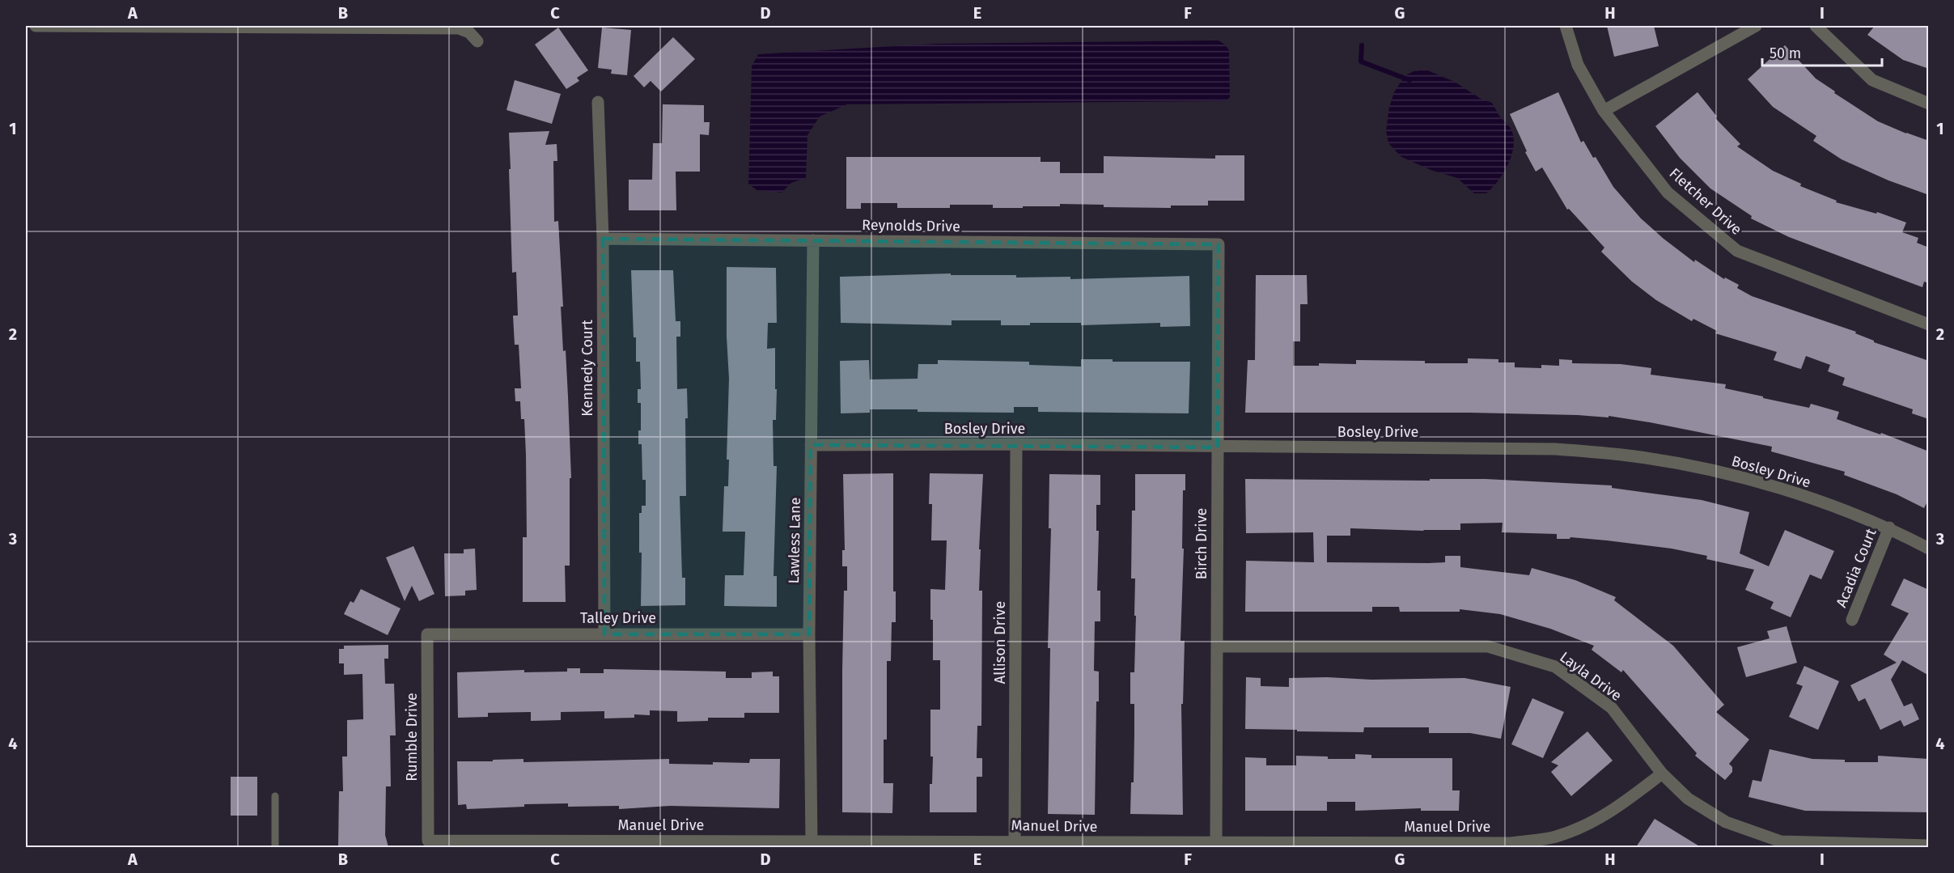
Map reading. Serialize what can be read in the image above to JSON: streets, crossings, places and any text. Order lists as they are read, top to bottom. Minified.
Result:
{"streets":{"street":["Fletcher Drive","Reynolds Drive","Kennedy Court","Bosley Drive","Lawless Lane","Birch Drive","Acadia Court","Talley Drive","Allison Drive","Layla Drive","Rumble Drive","Manuel Drive"]},"crossings":[["Reynolds Drive","Kennedy Court"],["Reynolds Drive","Lawless Lane"],["Reynolds Drive","Birch Drive"],["Kennedy Court","Talley Drive"],["Bosley Drive","Lawless Lane"],["Bosley Drive","Birch Drive"],["Bosley Drive","Acadia Court"],["Bosley Drive","Allison Drive"],["Lawless Lane","Talley Drive"],["Lawless Lane","Manuel Drive"],["Birch Drive","Layla Drive"],["Birch Drive","Manuel Drive"],["Talley Drive","Rumble Drive"],["Allison Drive","Manuel Drive"],["Layla Drive","Manuel Drive"],["Rumble Drive","Manuel Drive"]],"scale_bar":"50 m","grid":{"columns":["A","B","C","D","E","F","G","H","I"],"rows":["1","2","3","4"]}}
